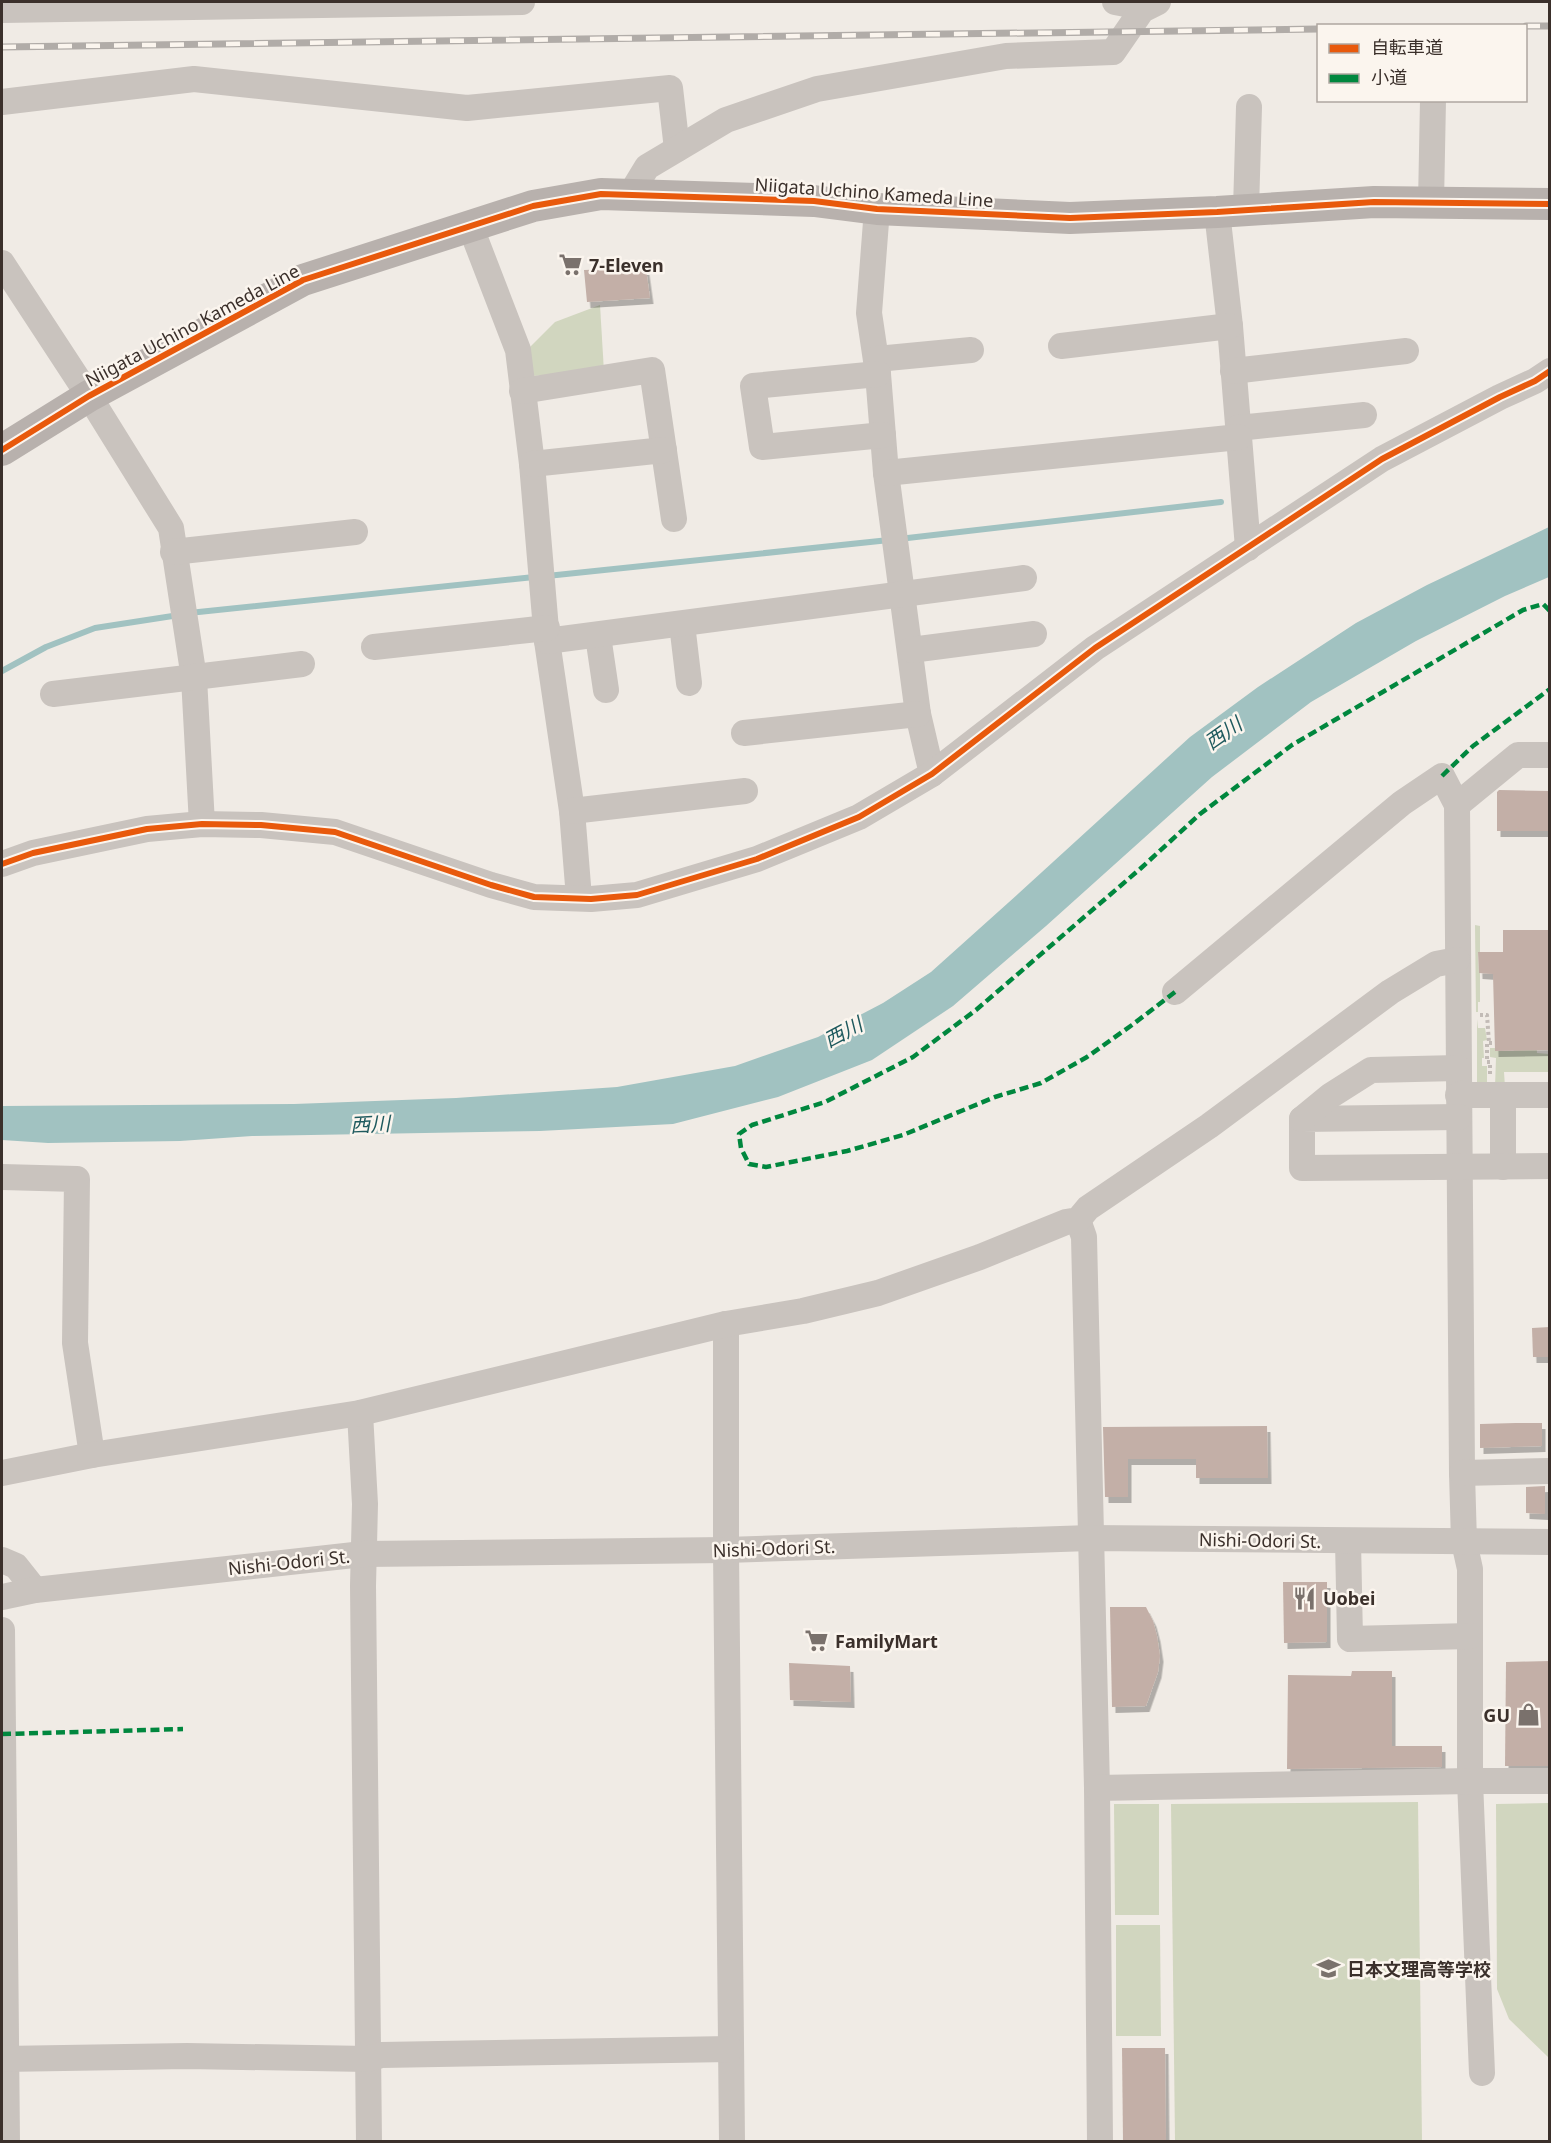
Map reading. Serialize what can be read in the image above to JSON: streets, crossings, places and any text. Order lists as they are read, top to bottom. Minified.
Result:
{"streets":{"main road":["Niigata Uchino Kameda Line"],"street":["Nishi-Odori St."]},"water":["西川"],"places":{"supermarket":["7-Eleven","FamilyMart"],"restaurant":["Uobei"],"shop":["GU"],"school or university":["日本文理高等学校"]},"legend":["自転車道","小道"]}
